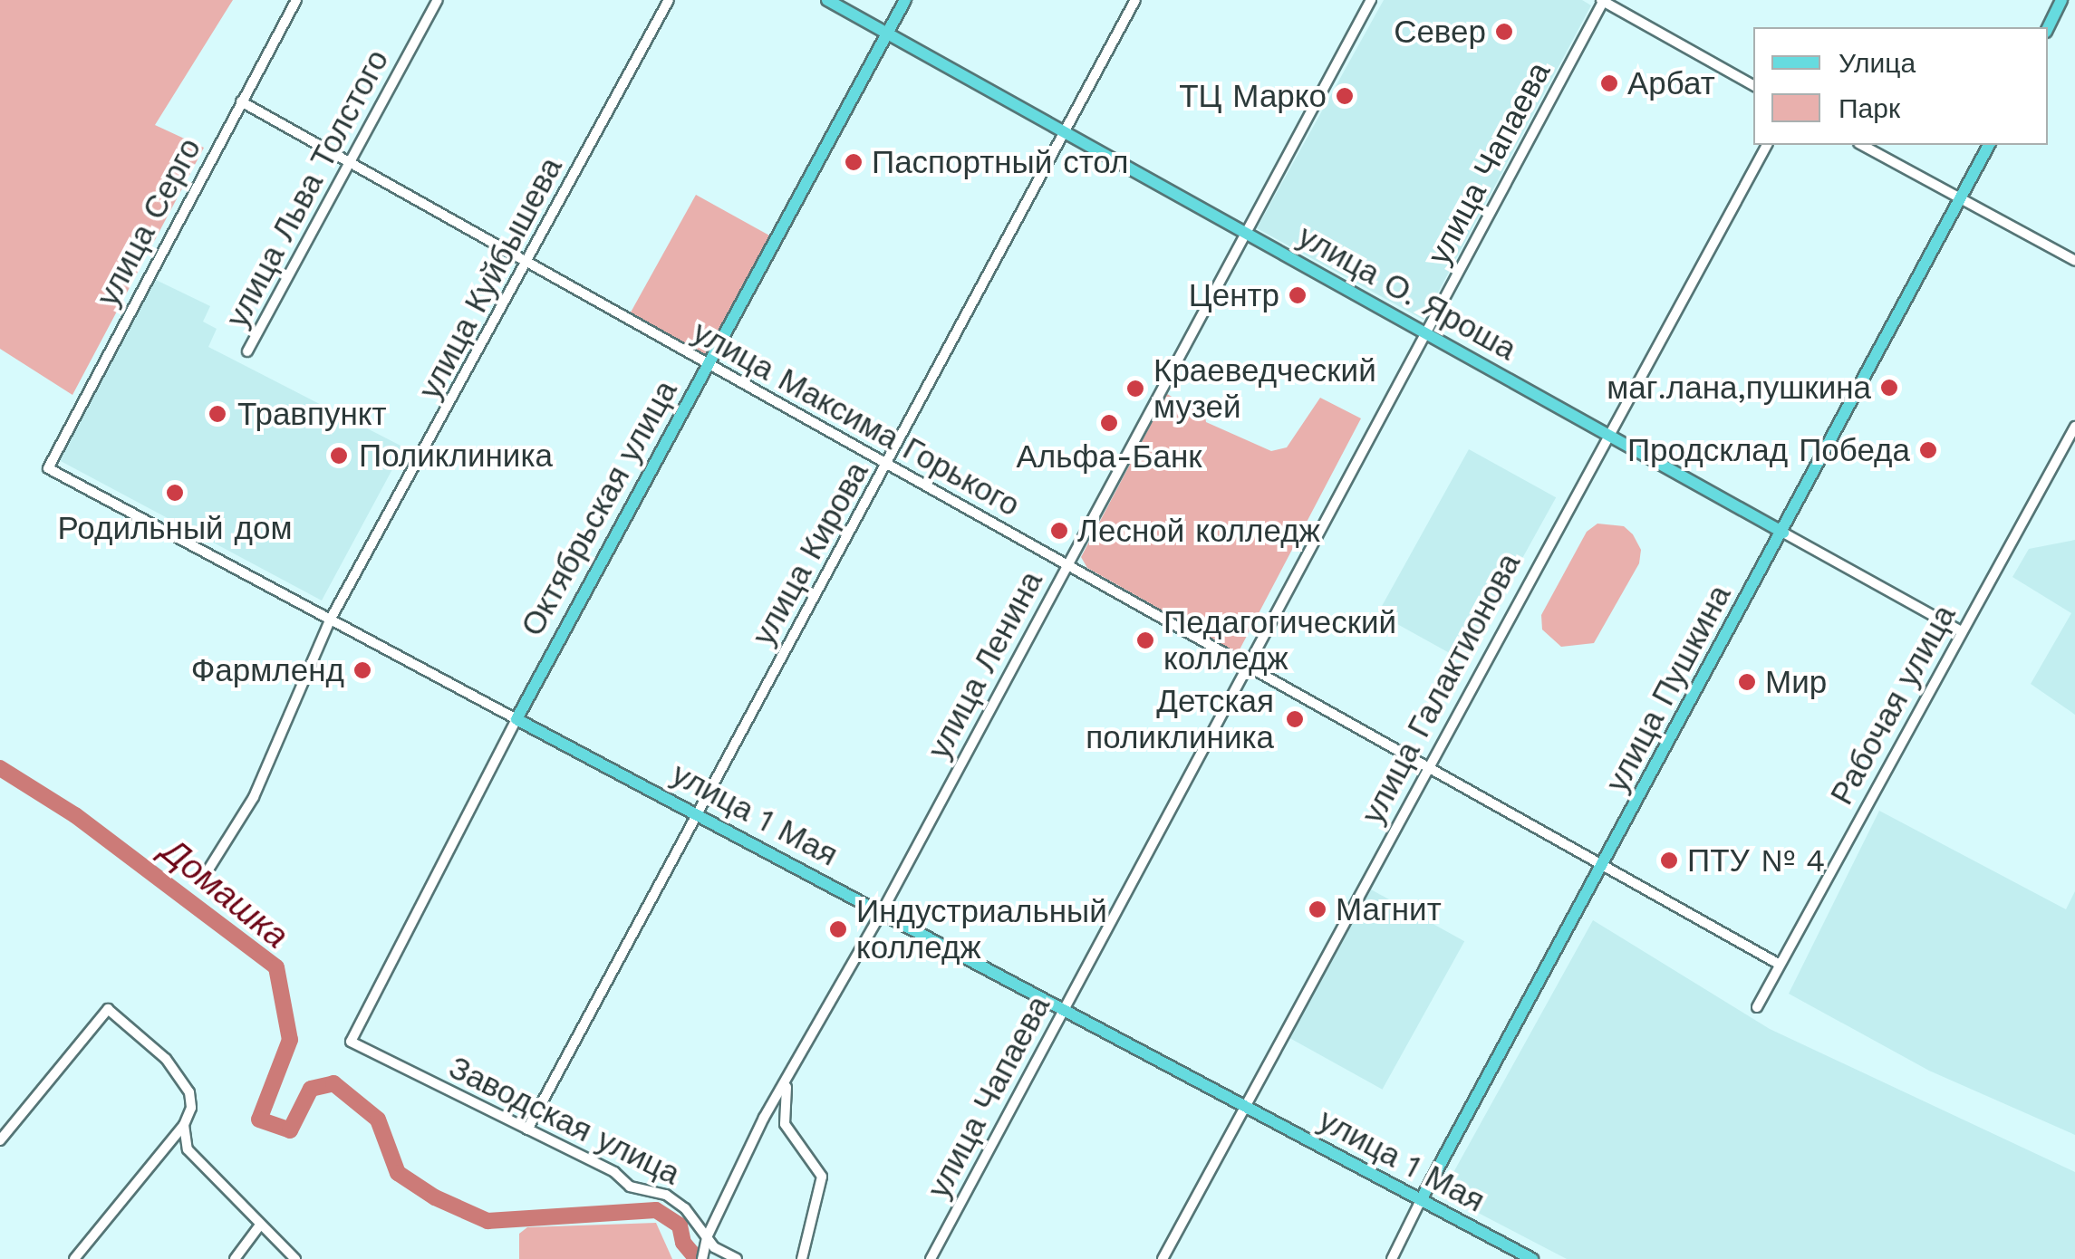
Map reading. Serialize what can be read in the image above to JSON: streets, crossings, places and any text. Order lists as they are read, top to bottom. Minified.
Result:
{"streets":{"main road":["улица О. Яроша","Октябрьская улица","улица Пушкина","улица 1 Мая"],"street":["улица Чапаева","улица Льва Толстого","улица Серго","улица Куйбышева","улица Максима Горького","улица Кирова","улица Ленина","улица Галактионова","Рабочая улица","Заводская улица"]},"crossings":[["улица Чапаева","улица О. Яроша"],["улица Чапаева","улица Максима Горького"],["улица Чапаева","улица 1 Мая"],["улица Льва Толстого","улица Максима Горького"],["улица Серго","улица Максима Горького"],["улица Серго","улица 1 Мая"],["улица Куйбышева","улица Максима Горького"],["улица Куйбышева","улица 1 Мая"],["улица О. Яроша","Октябрьская улица"],["улица О. Яроша","улица Кирова"],["улица О. Яроша","улица Ленина"],["улица О. Яроша","улица Галактионова"],["улица О. Яроша","улица Пушкина"],["улица О. Яроша","Рабочая улица"],["улица Максима Горького","Октябрьская улица"],["улица Максима Горького","улица Кирова"],["улица Максима Горького","улица Ленина"],["улица Максима Горького","улица Галактионова"],["улица Максима Горького","улица Пушкина"],["улица Максима Горького","Рабочая улица"],["Октябрьская улица","улица 1 Мая"],["Октябрьская улица","Заводская улица"],["улица Кирова","улица 1 Мая"],["улица Кирова","Заводская улица"],["улица Ленина","улица 1 Мая"],["улица Ленина","Заводская улица"],["улица Галактионова","улица 1 Мая"],["улица Пушкина","улица 1 Мая"]],"water":["Домашка"],"places":["Север","Арбат","ТЦ Марко","Паспортный стол","Центр","маг.лана,пушкина","Краеведческий музей","Травпункт","Альфа-Банк","Продсклад Победа","Поликлиника","Родильный дом","Лесной колледж","Педагогический колледж","Фармленд","Мир","Детская поликлиника","ПТУ № 4","Магнит","Индустриальный колледж"],"legend":["Улица","Парк"]}
